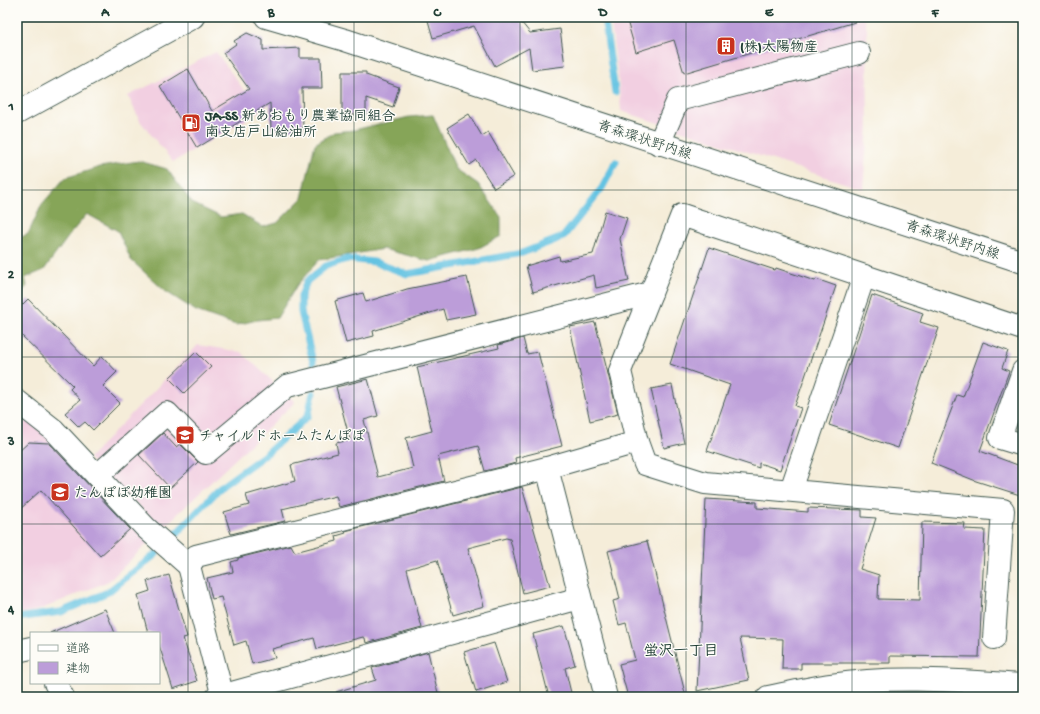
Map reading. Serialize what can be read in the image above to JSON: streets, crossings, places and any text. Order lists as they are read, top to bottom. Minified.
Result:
{"streets":{"street":["青森環状野内線"]},"districts":["蛍沢一丁目"],"places":{"building":["(株)太陽物産"],"fuel station":["JA-SS 新あおもり農業協同組合 南支店戸山給油所"],"school or university":["チャイルドホームたんぽぽ","たんぽぽ幼稚園"]},"legend":["道路","建物"],"grid":{"columns":["A","B","C","D","E","F"],"rows":["1","2","3","4"]}}
